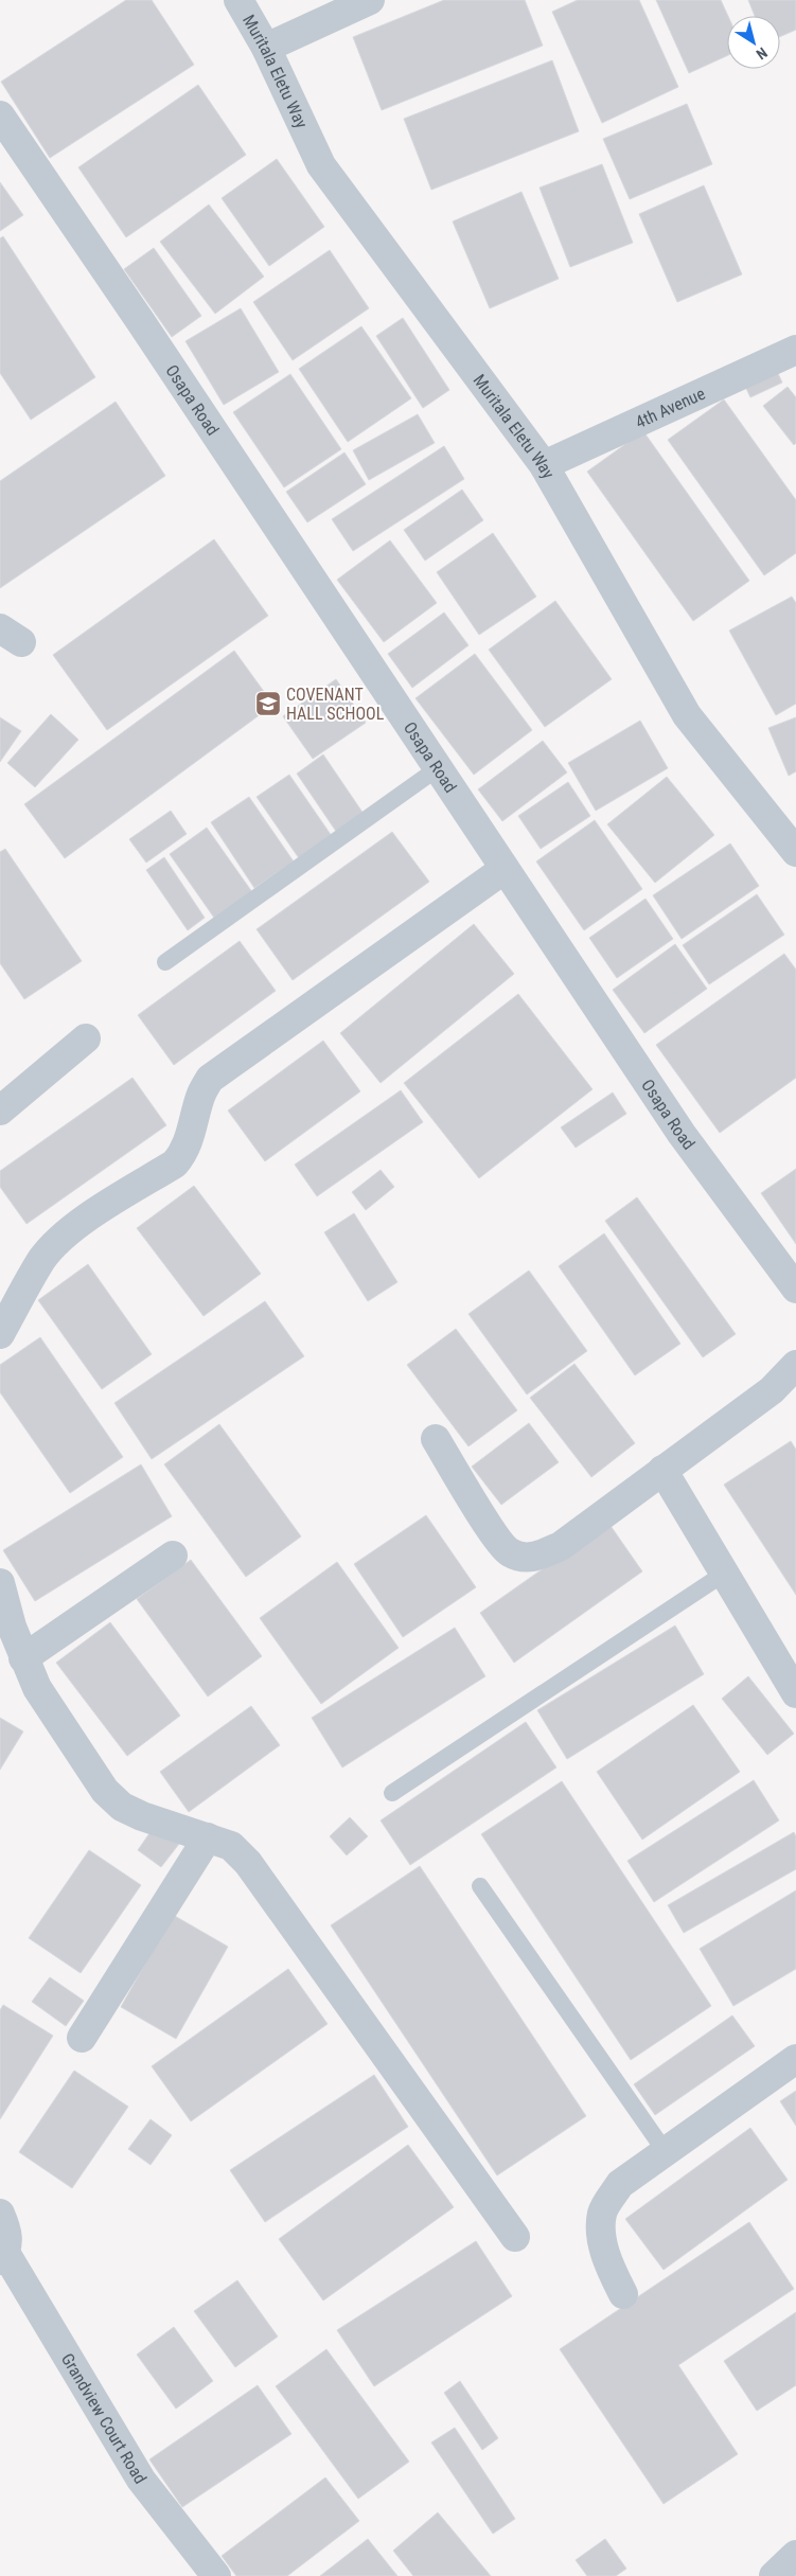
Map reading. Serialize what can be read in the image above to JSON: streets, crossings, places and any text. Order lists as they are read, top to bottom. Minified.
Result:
{"streets":{"street":["Muritala Eletu Way","Osapa Road","4th Avenue","Grandview Court Road"]},"crossings":[["Muritala Eletu Way","4th Avenue"]],"places":{"school or university":["COVENANT HALL SCHOOL"]},"north":"bottom right"}
